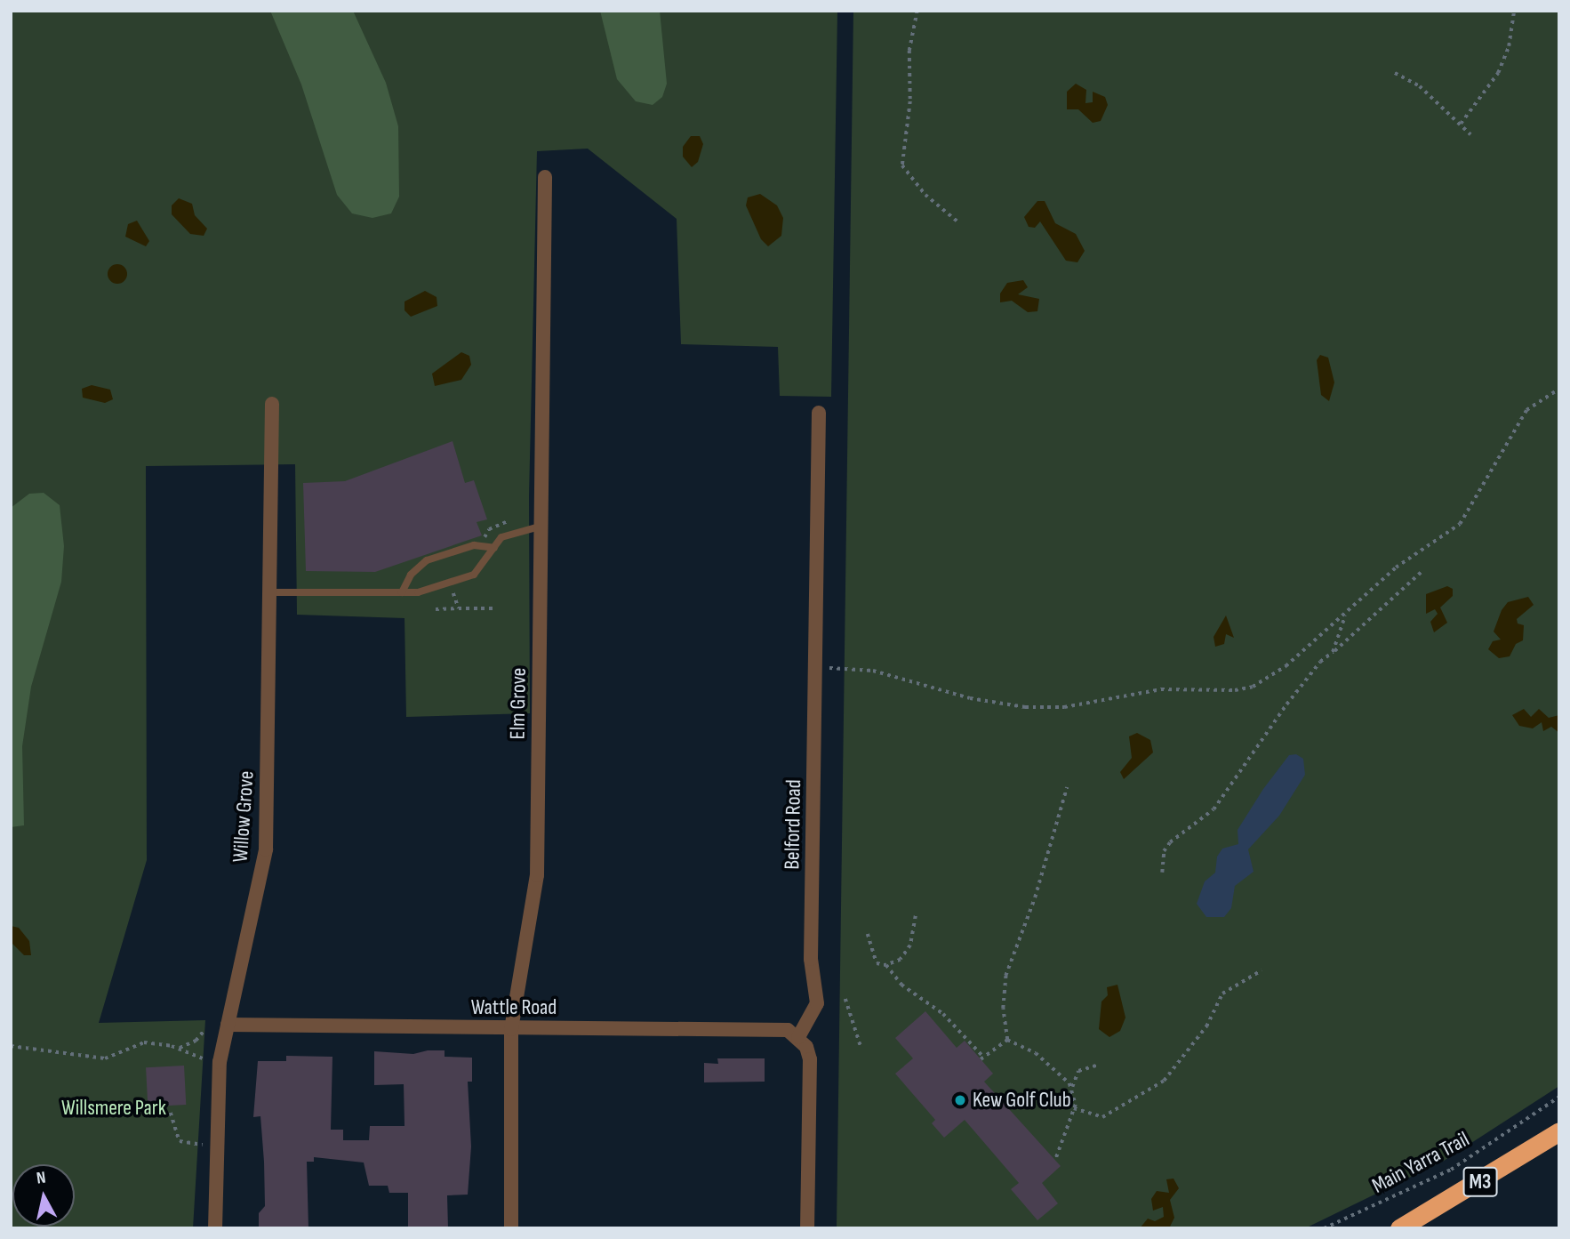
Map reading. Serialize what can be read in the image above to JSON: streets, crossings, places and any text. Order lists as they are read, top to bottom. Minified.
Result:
{"streets":{"highway":["M3"],"street":["Elm Grove","Willow Grove","Belford Road","Wattle Road"],"path":["Main Yarra Trail"]},"crossings":[["Elm Grove","Wattle Road"],["Willow Grove","Wattle Road"],["Belford Road","Wattle Road"]],"parks":["Willsmere Park"],"places":["Kew Golf Club"],"north":"top"}
